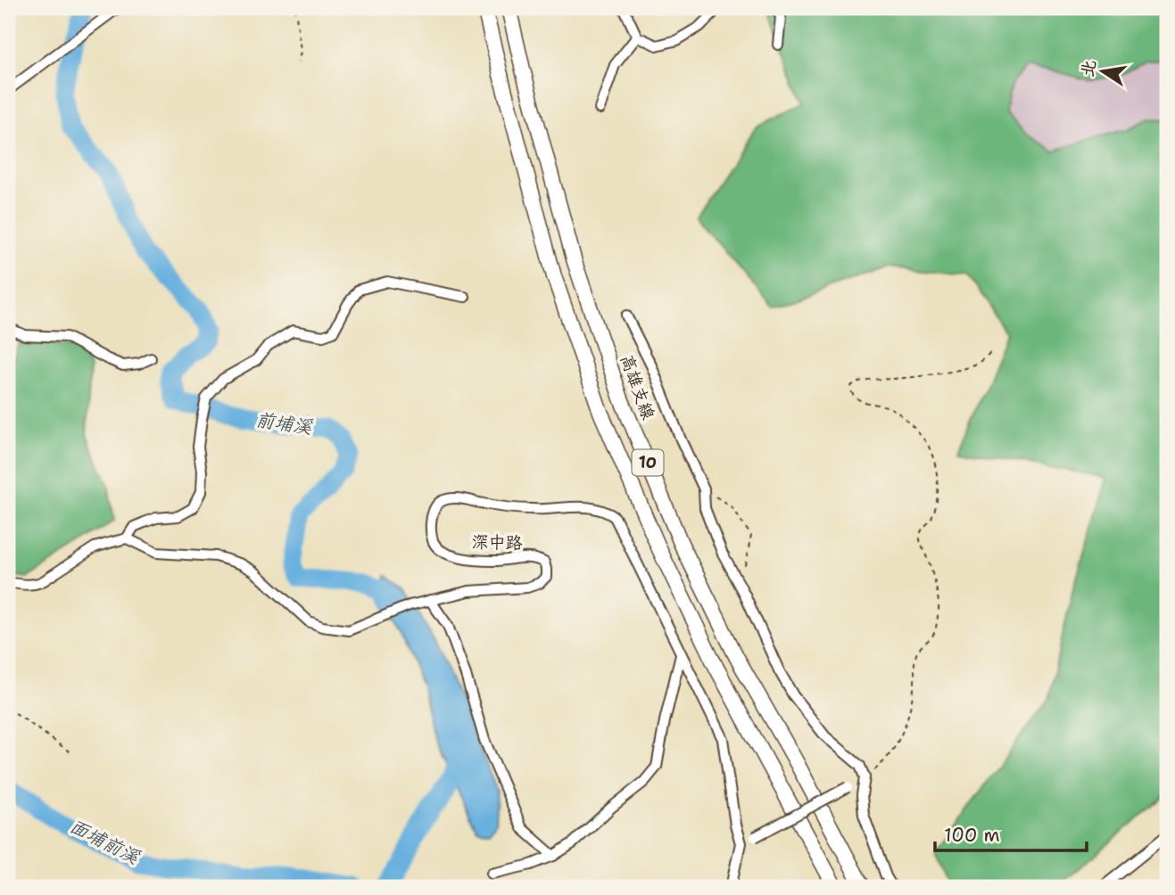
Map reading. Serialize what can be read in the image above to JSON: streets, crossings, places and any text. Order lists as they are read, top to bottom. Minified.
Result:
{"streets":{"highway":["高雄支線","10"],"street":["深中路"]},"water":["前埔溪","面埔前溪"],"scale_bar":"100 m","north":"left"}
